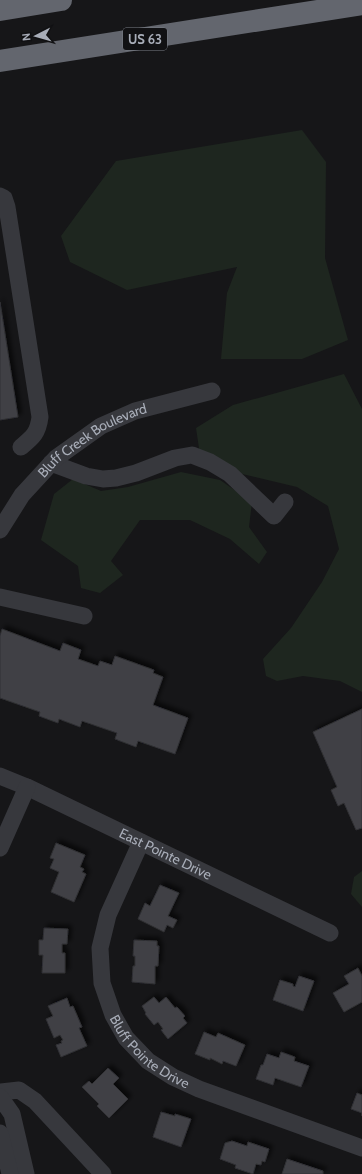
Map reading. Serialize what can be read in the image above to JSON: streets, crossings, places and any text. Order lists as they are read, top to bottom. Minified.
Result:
{"streets":{"highway":["US 63"],"street":["Bluff Creek Boulevard","East Pointe Drive","Bluff Pointe Drive"]},"crossings":[["East Pointe Drive","Bluff Pointe Drive"]],"north":"left"}
